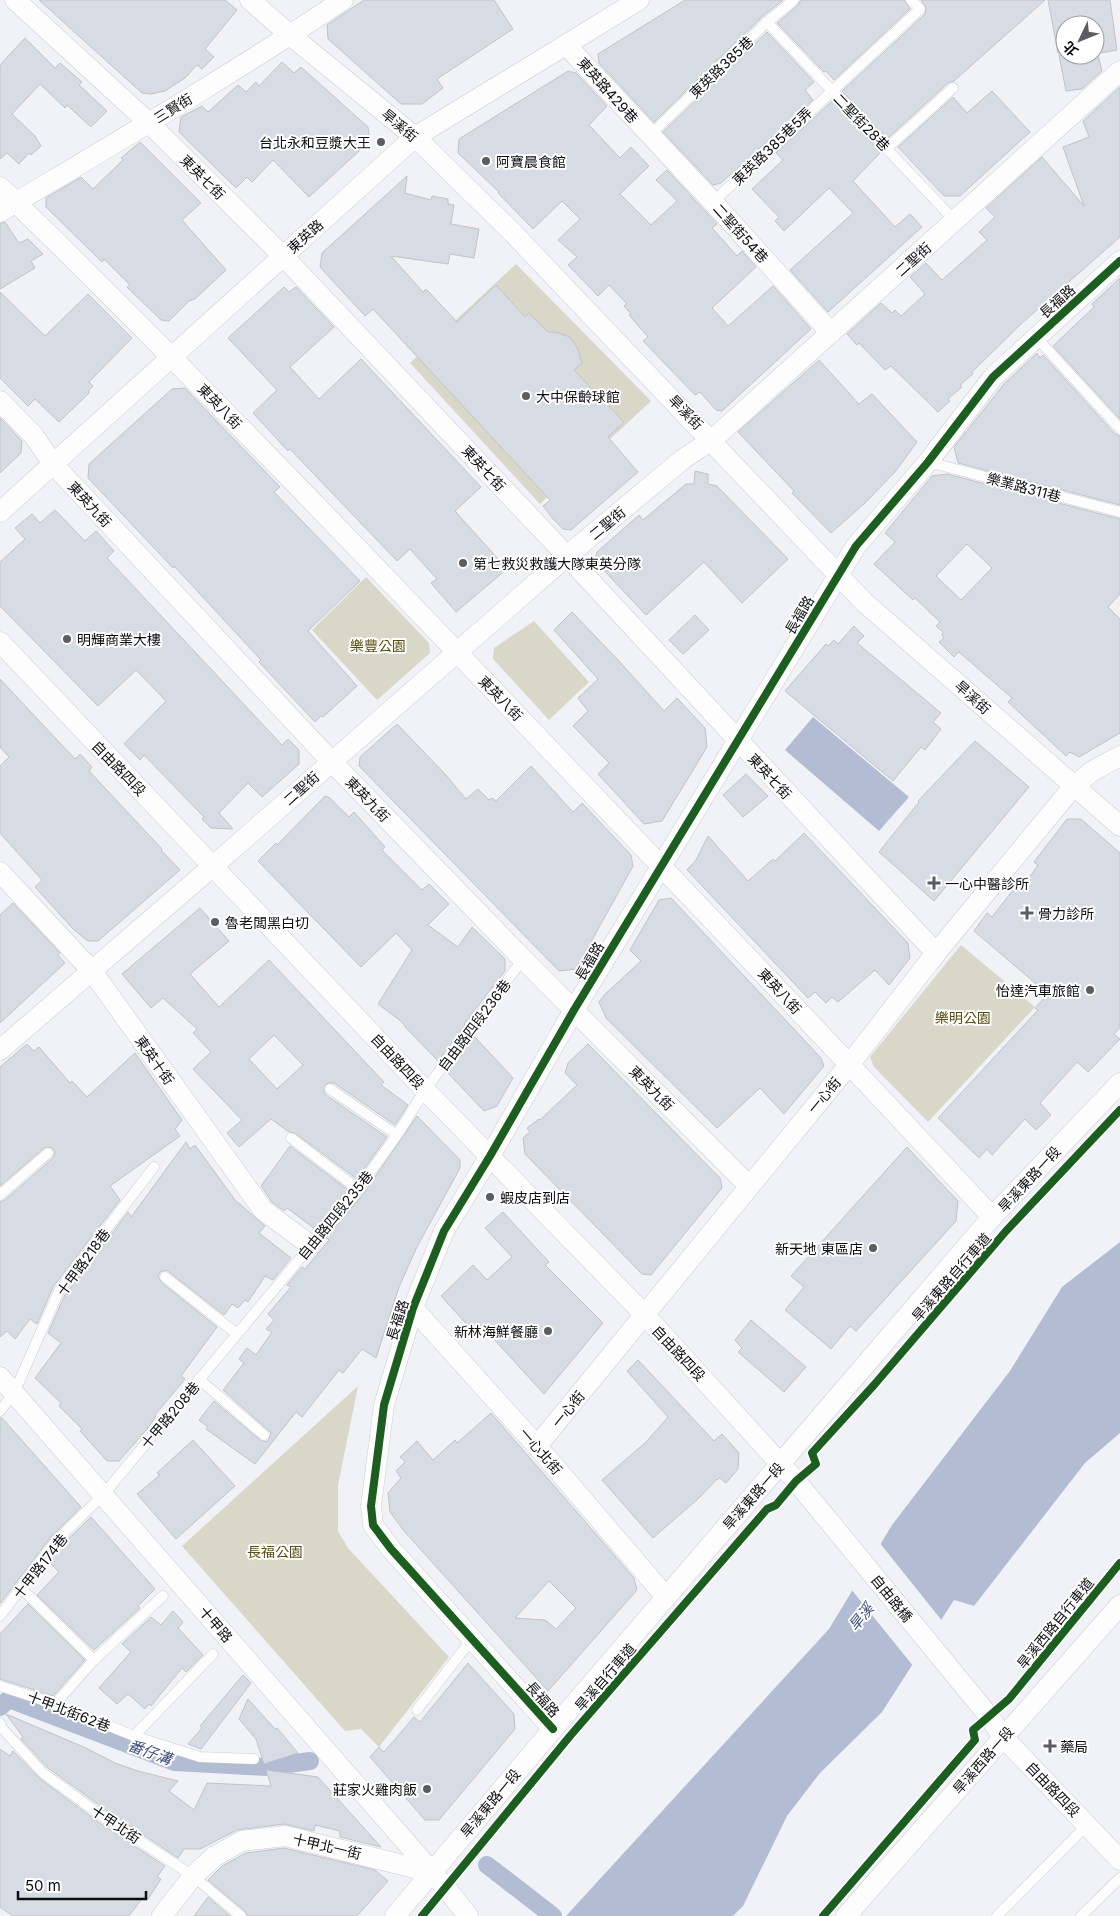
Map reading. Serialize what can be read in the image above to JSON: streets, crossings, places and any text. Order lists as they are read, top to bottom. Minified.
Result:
{"streets":{"street":["東英路429巷","三賢街","旱溪街","東英七街","二聖街54巷","東英路","二聖街","長福路","東英八街","東英九街","自由路四段","東英十街","一心街","旱溪東路一段","一心北街","自由路橋","十甲路","旱溪西路一段","十甲北一街"],"lane":["東英路385巷","二聖街28巷","東英路385巷5弄","樂業路311巷","自由路四段236巷","自由路四段235巷","十甲路218巷","十甲路208巷","十甲路174巷","十甲北街62巷","十甲北街"],"cycle path":["旱溪東路自行車道","旱溪西路自行車道"]},"crossings":[["東英路385巷","東英路429巷"],["東英路385巷","二聖街28巷"],["東英路385巷","二聖街54巷"],["東英路429巷","二聖街54巷"],["東英路429巷","東英路"],["三賢街","旱溪街"],["三賢街","東英七街"],["三賢街","東英八街"],["二聖街28巷","東英路385巷5弄"],["二聖街28巷","二聖街"],["旱溪街","東英路"],["旱溪街","二聖街"],["旱溪街","長福路"],["旱溪街","一心街"],["東英路385巷5弄","二聖街54巷"],["東英七街","東英路"],["東英七街","二聖街"],["東英七街","長福路"],["東英七街","一心街"],["二聖街54巷","二聖街"],["東英路","東英八街"],["東英路","東英九街"],["二聖街","東英八街"],["二聖街","東英九街"],["二聖街","自由路四段"],["二聖街","東英十街"],["長福路","東英八街"],["長福路","樂業路311巷"],["長福路","東英九街"],["長福路","自由路四段"],["長福路","旱溪東路一段"],["長福路","一心北街"],["東英八街","一心街"],["東英八街","旱溪東路一段"],["東英九街","自由路四段236巷"],["東英九街","一心街"],["自由路四段","自由路四段236巷"],["自由路四段","一心街"],["自由路四段","旱溪東路一段"],["自由路四段","自由路四段235巷"],["自由路四段","自由路橋"],["自由路四段","旱溪西路一段"],["自由路四段236巷","自由路四段235巷"],["東英十街","自由路四段235巷"],["一心街","一心北街"],["旱溪東路一段","一心北街"],["旱溪東路一段","十甲路"],["旱溪東路一段","十甲北一街"],["自由路四段235巷","十甲路208巷"],["十甲路218巷","十甲路"],["十甲路208巷","十甲路174巷"],["十甲路208巷","十甲路"],["十甲路174巷","十甲路"],["十甲路","十甲北一街"],["十甲北街","十甲北一街"]],"water":["旱溪","番仔溝"],"parks":["樂豐公園","樂明公園","長福公園"],"places":{"other":["台北永和豆漿大王","阿寶晨食館","大中保齡球館","第七救災救護大隊東英分隊","明輝商業大樓","魯老闆黑白切","怡達汽車旅館","蝦皮店到店","新天地 東區店","新林海鮮餐廳","莊家火雞肉飯"],"health":["一心中醫診所","骨力診所","藥局"]},"scale_bar":"50 m","north":"bottom left"}
